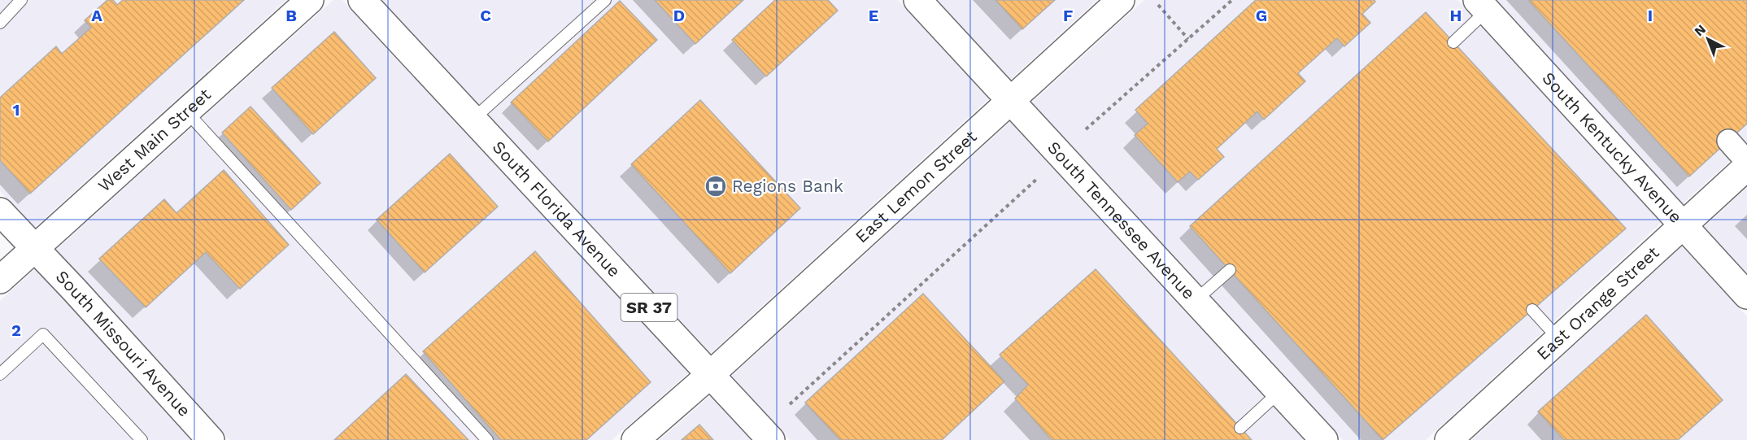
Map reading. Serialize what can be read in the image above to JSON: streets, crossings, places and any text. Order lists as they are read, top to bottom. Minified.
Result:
{"streets":{"street":["West Main Street","South Kentucky Avenue","East Lemon Street","South Florida Avenue","South Tennessee Avenue","East Orange Street","SR 37","South Missouri Avenue"]},"crossings":[["West Main Street","South Missouri Avenue"],["South Kentucky Avenue","East Orange Street"],["East Lemon Street","South Florida Avenue"],["East Lemon Street","South Tennessee Avenue"]],"places":{"bank":["Regions Bank"]},"north":"top left","grid":{"columns":["A","B","C","D","E","F","G","H","I"],"rows":["1","2"]}}
